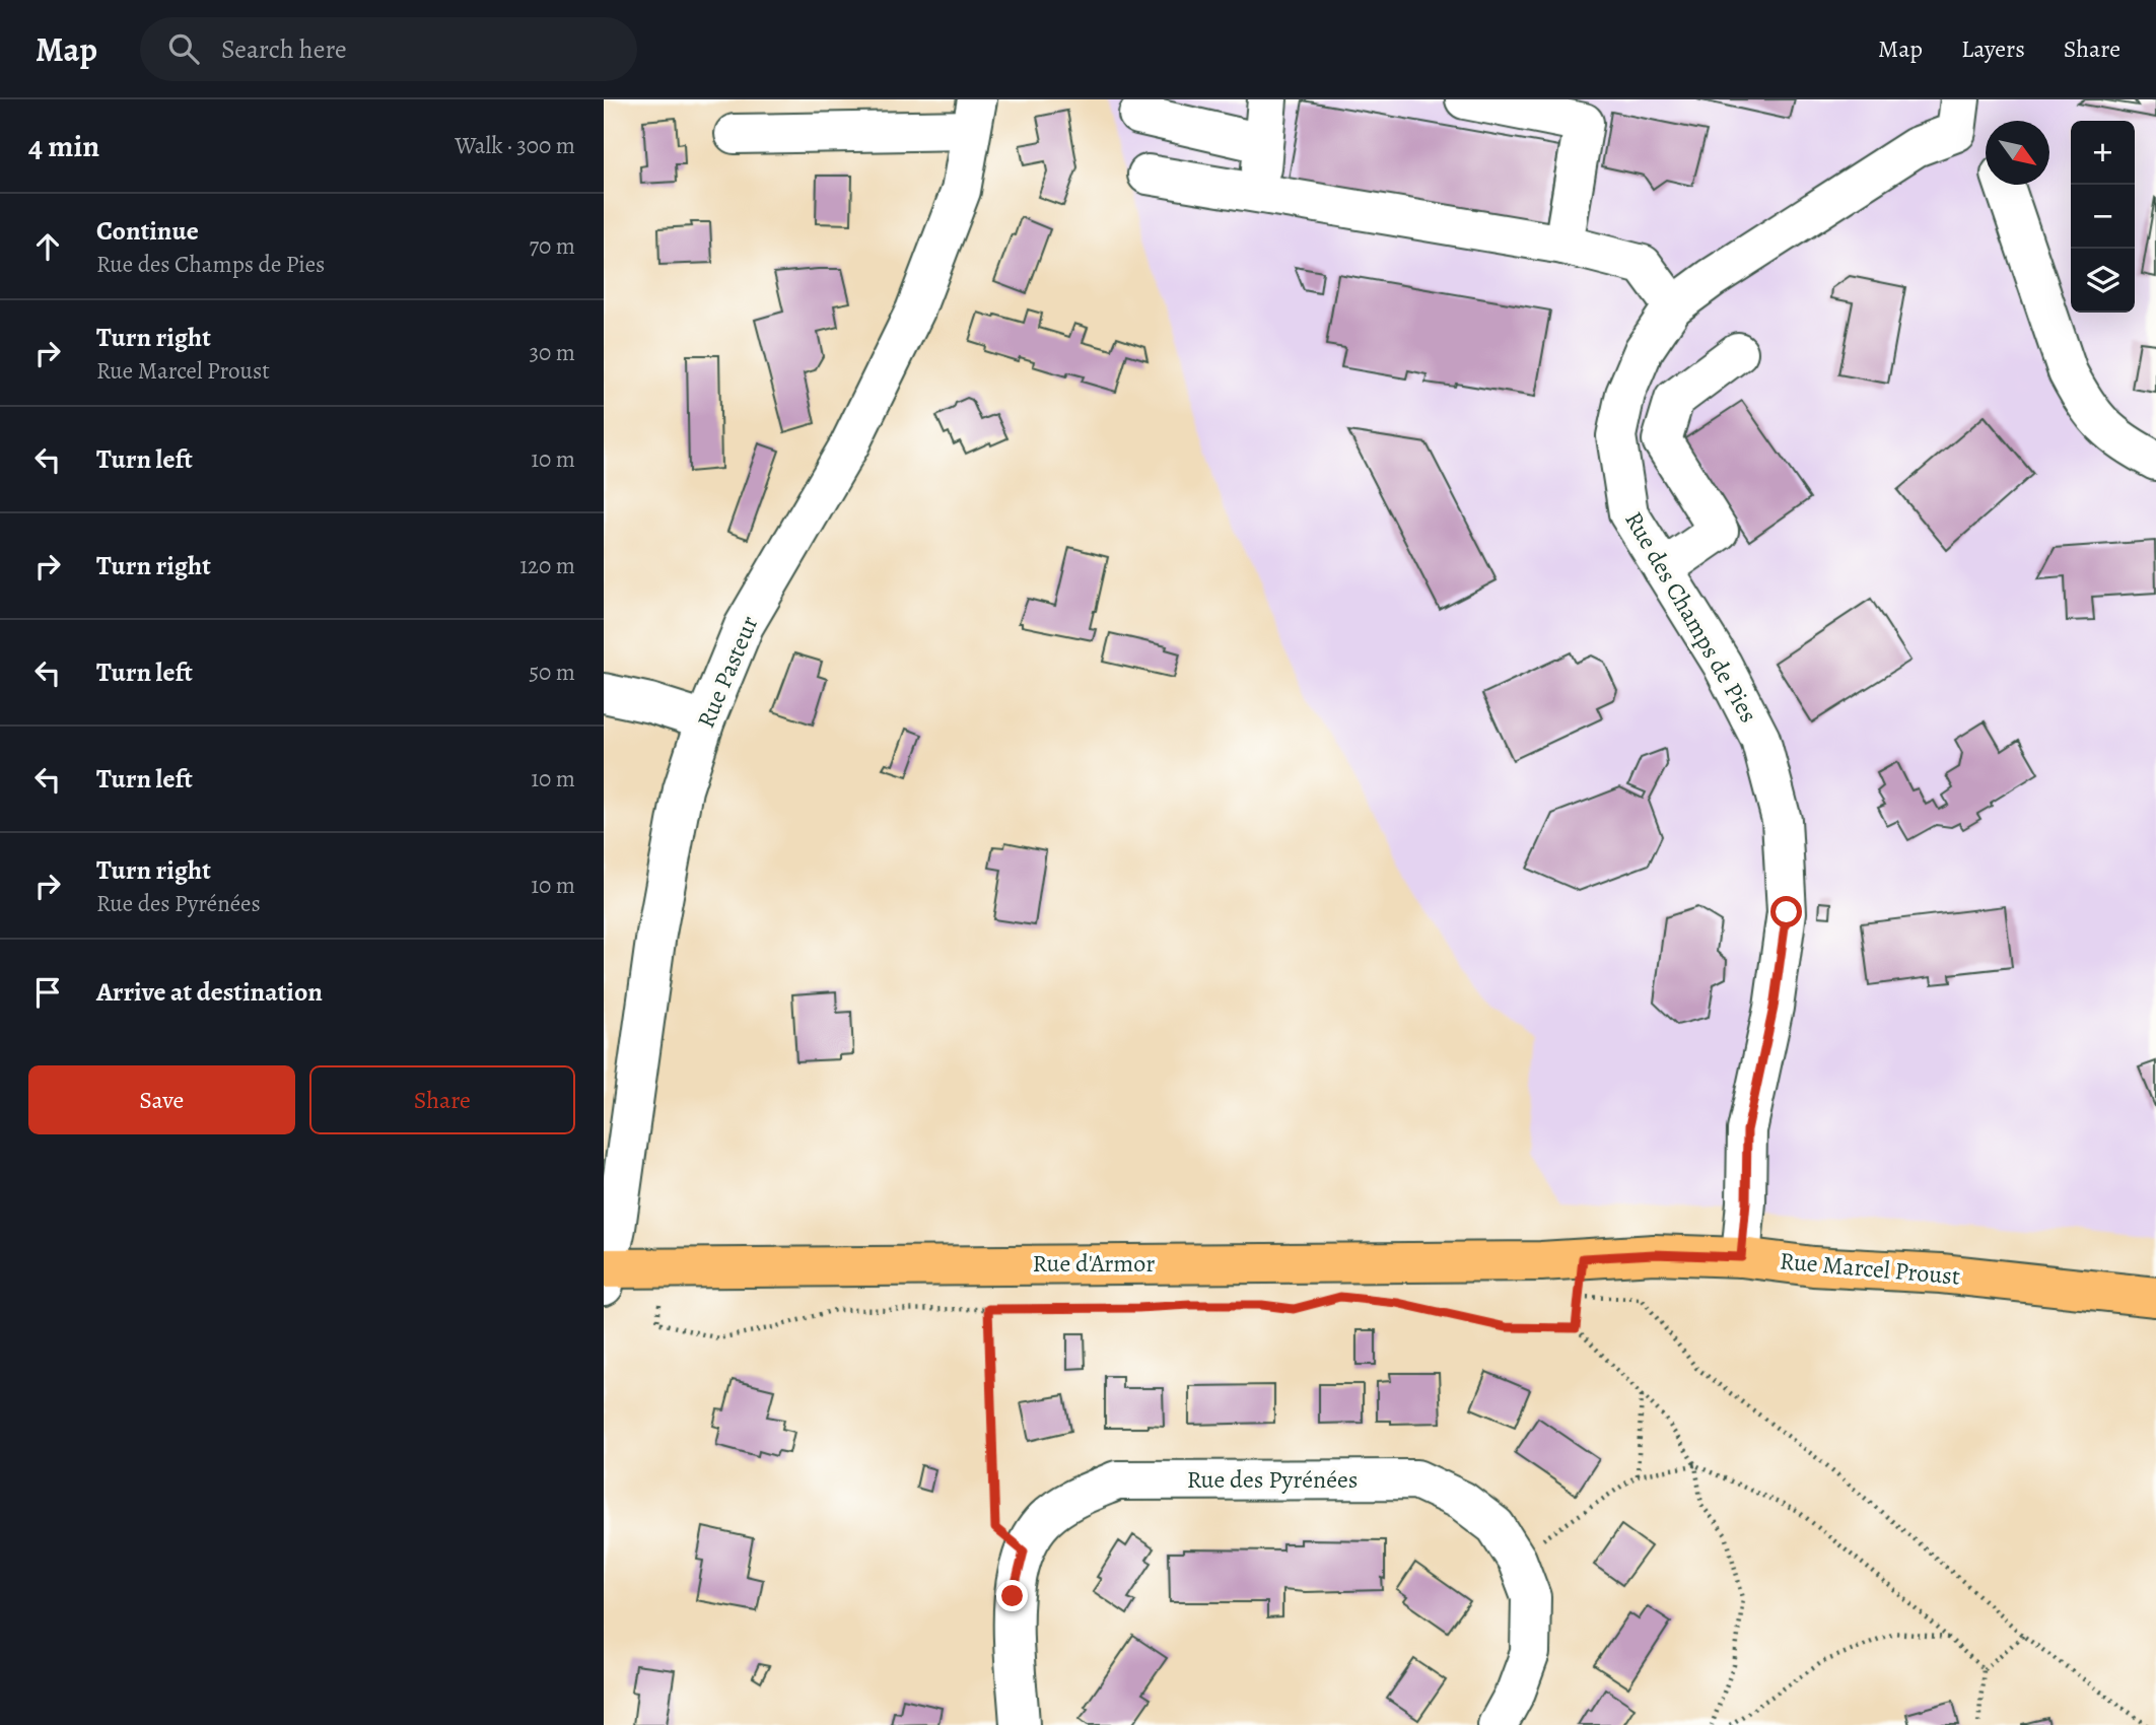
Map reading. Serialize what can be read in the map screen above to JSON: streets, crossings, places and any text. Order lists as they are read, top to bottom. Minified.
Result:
{"streets":{"main road":["Rue d'Armor","Rue Marcel Proust"],"street":["Rue des Champs de Pies","Rue Pasteur","Rue des Pyrénées"]},"crossings":[["Rue des Champs de Pies","Rue Marcel Proust"],["Rue Pasteur","Rue d'Armor"],["Rue d'Armor","Rue Marcel Proust"]],"north":"bottom right","page":{"header":"Map","search":"Search here","nav":["Map","Layers","Share"],"heading":["4 min","Walk · 300 m"],"map_buttons":["+","−"],"list":[["Continue","Rue des Champs de Pies","70 m"],["Turn right","Rue Marcel Proust","30 m"],["Turn left","10 m"],["Turn right","120 m"],["Turn left","50 m"],["Turn left","10 m"],["Turn right","Rue des Pyrénées","10 m"],"Arrive at destination"],"buttons":["Save","Share"]}}
